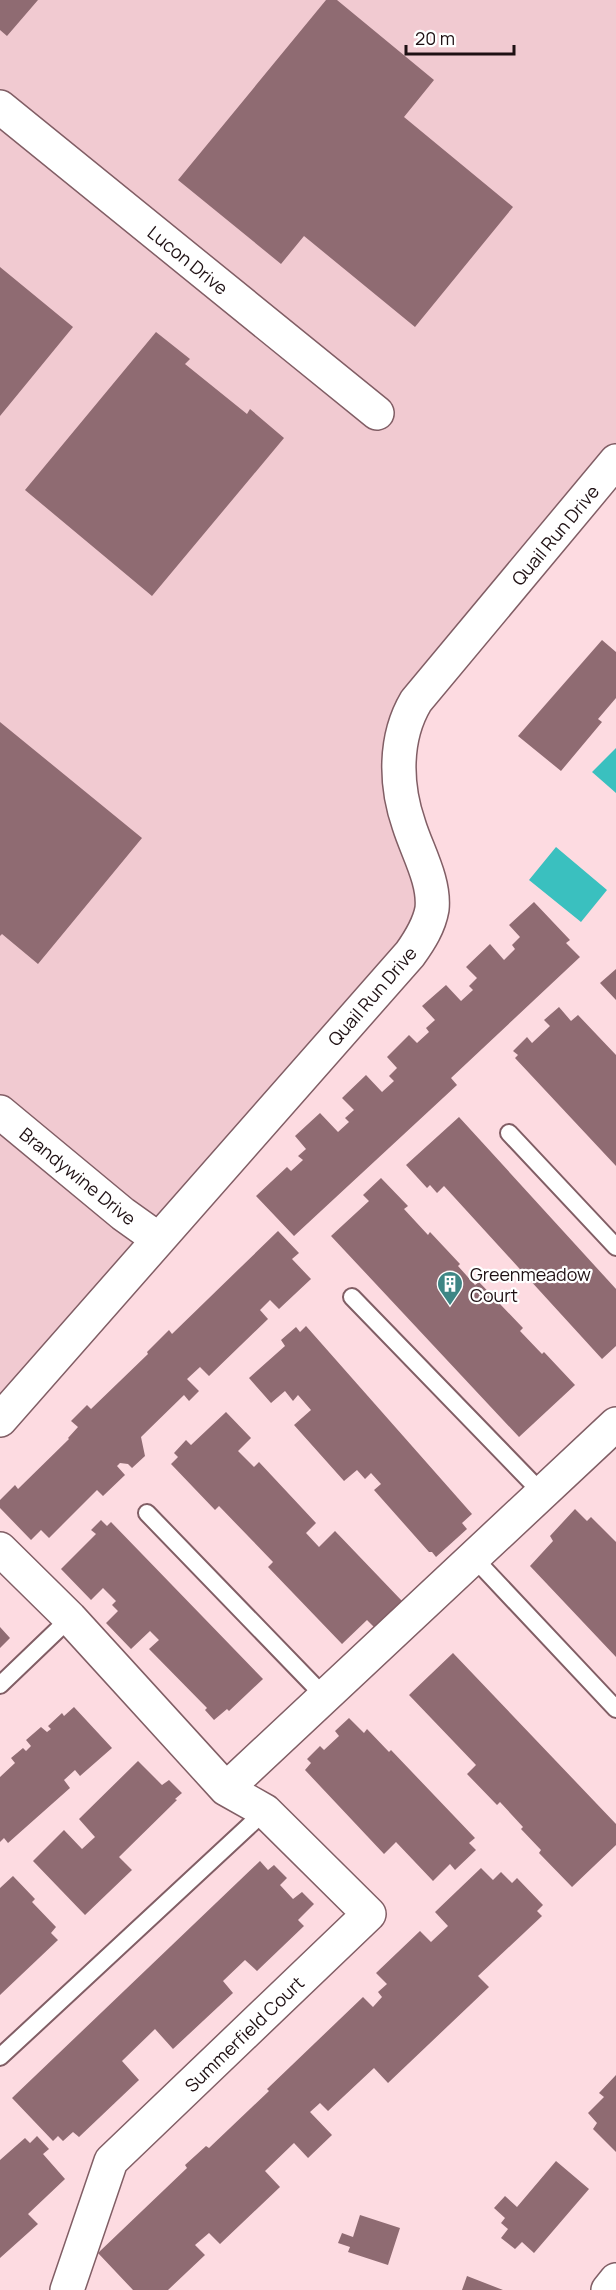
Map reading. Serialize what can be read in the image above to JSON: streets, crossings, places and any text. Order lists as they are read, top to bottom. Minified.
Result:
{"streets":{"street":["Lucon Drive","Quail Run Drive","Brandywine Drive","Summerfield Court"]},"crossings":[["Quail Run Drive","Brandywine Drive"]],"places":{"building":["Greenmeadow Court"]},"scale_bar":"20 m"}
